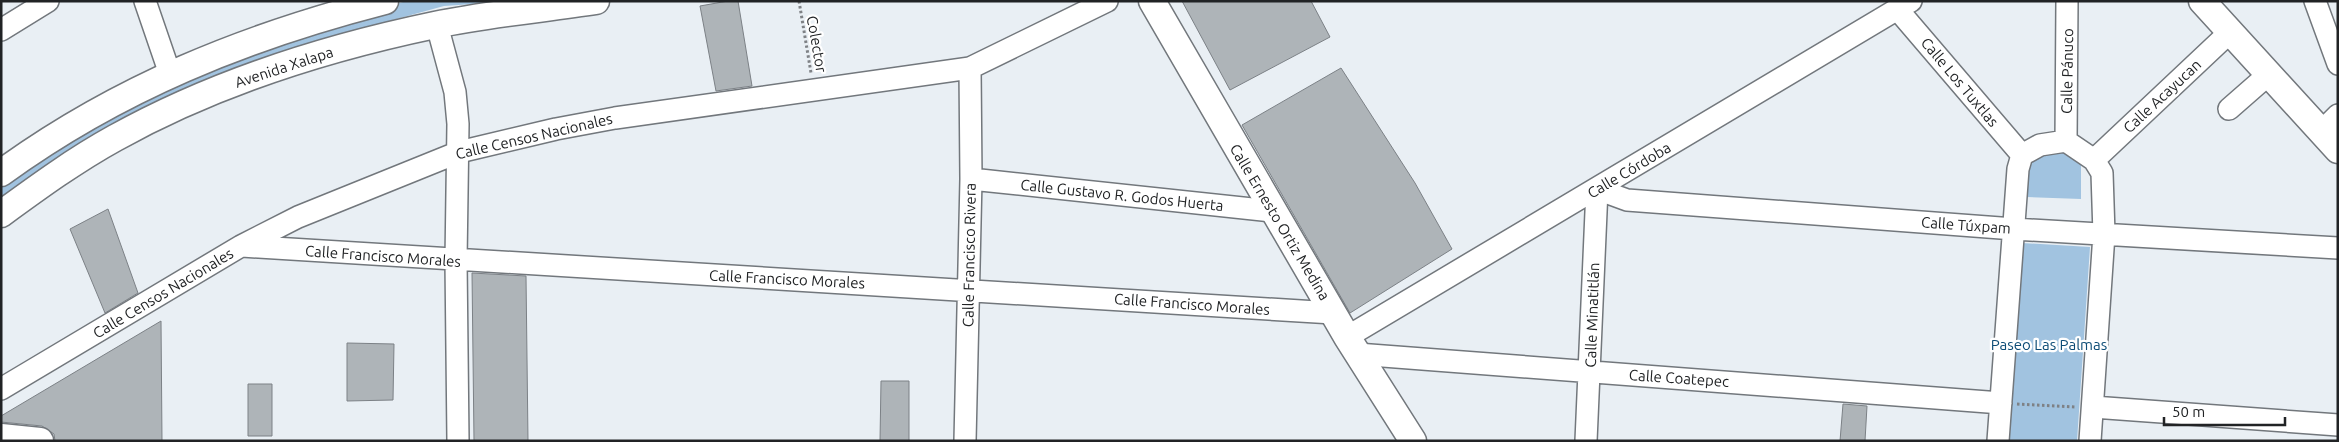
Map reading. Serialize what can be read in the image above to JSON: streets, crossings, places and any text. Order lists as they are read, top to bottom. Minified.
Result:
{"streets":{"main road":["Avenida Xalapa","Calle Ernesto Ortiz Medina"],"street":["Calle Pánuco","Calle Los Tuxtlas","Calle Acayucan","Calle Censos Nacionales","Calle Córdoba","Calle Gustavo R. Godos Huerta","Calle Túxpam","Calle Francisco Rivera","Calle Francisco Morales","Calle Minatitlán","Calle Coatepec"],"path":["Colector"]},"crossings":[["Colector","Calle Censos Nacionales"],["Calle Los Tuxtlas","Calle Córdoba"],["Calle Censos Nacionales","Calle Francisco Rivera"],["Calle Censos Nacionales","Calle Francisco Morales"],["Calle Córdoba","Calle Ernesto Ortiz Medina"],["Calle Córdoba","Calle Túxpam"],["Calle Córdoba","Calle Minatitlán"],["Calle Córdoba","Calle Coatepec"],["Calle Gustavo R. Godos Huerta","Calle Ernesto Ortiz Medina"],["Calle Gustavo R. Godos Huerta","Calle Francisco Rivera"],["Calle Ernesto Ortiz Medina","Calle Francisco Morales"],["Calle Ernesto Ortiz Medina","Calle Coatepec"],["Calle Túxpam","Calle Minatitlán"],["Calle Francisco Rivera","Calle Francisco Morales"],["Calle Minatitlán","Calle Coatepec"]],"parks":["Paseo Las Palmas"],"scale_bar":"50 m"}
